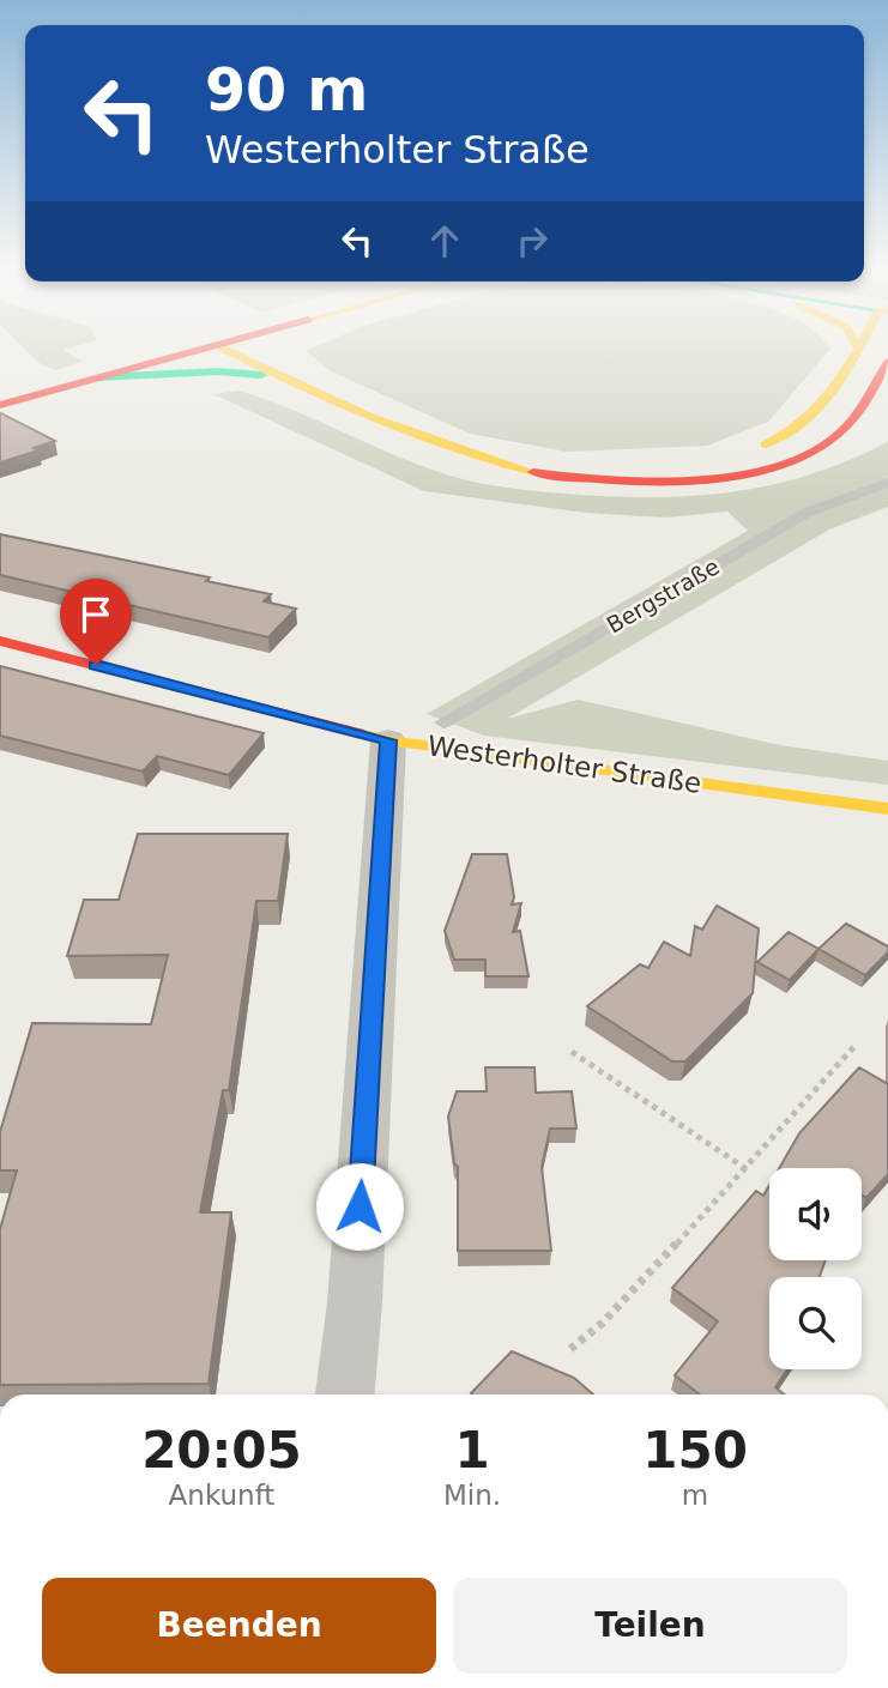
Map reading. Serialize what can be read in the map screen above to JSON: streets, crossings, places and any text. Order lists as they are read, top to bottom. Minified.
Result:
{"streets":{"main road":["Westerholter Straße"],"lane":["Bergstraße"]},"page":{"turn":["90 m","Westerholter Straße"],"eta":["20:05","Ankunft","1","Min.","150","m"],"buttons":["Beenden","Teilen"]}}
